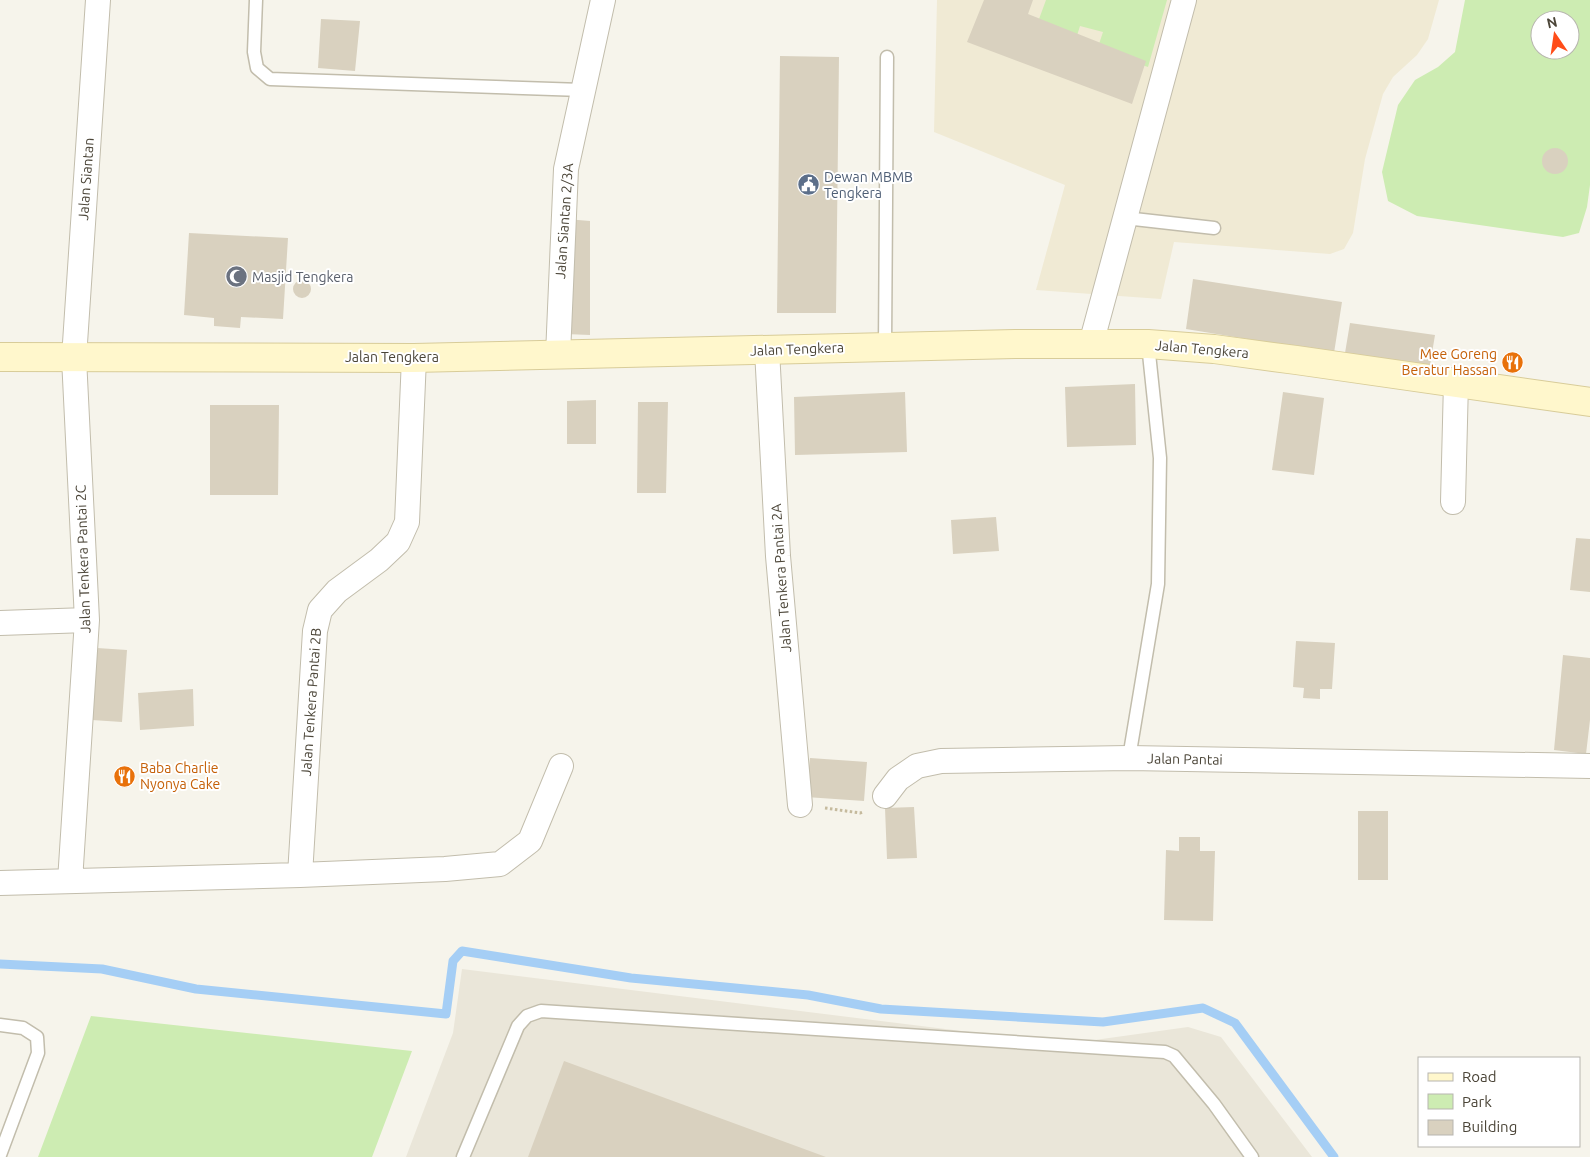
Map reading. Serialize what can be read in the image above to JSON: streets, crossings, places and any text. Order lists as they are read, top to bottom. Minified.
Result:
{"streets":{"main road":["Jalan Tengkera"],"street":["Jalan Siantan","Jalan Siantan 2/3A","Jalan Tenkera Pantai 2C","Jalan Tenkera Pantai 2A","Jalan Tenkera Pantai 2B","Jalan Pantai"]},"crossings":[["Jalan Siantan","Jalan Tengkera"],["Jalan Siantan","Jalan Tenkera Pantai 2C"],["Jalan Siantan 2/3A","Jalan Tengkera"],["Jalan Tengkera","Jalan Tenkera Pantai 2C"],["Jalan Tengkera","Jalan Tenkera Pantai 2A"],["Jalan Tengkera","Jalan Tenkera Pantai 2B"]],"places":{"public building":["Dewan MBMB Tengkera"],"mosque":["Masjid Tengkera"],"restaurant":["Mee Goreng Beratur Hassan","Baba Charlie Nyonya Cake"]},"legend":["Road","Park","Building"],"north":"top"}
